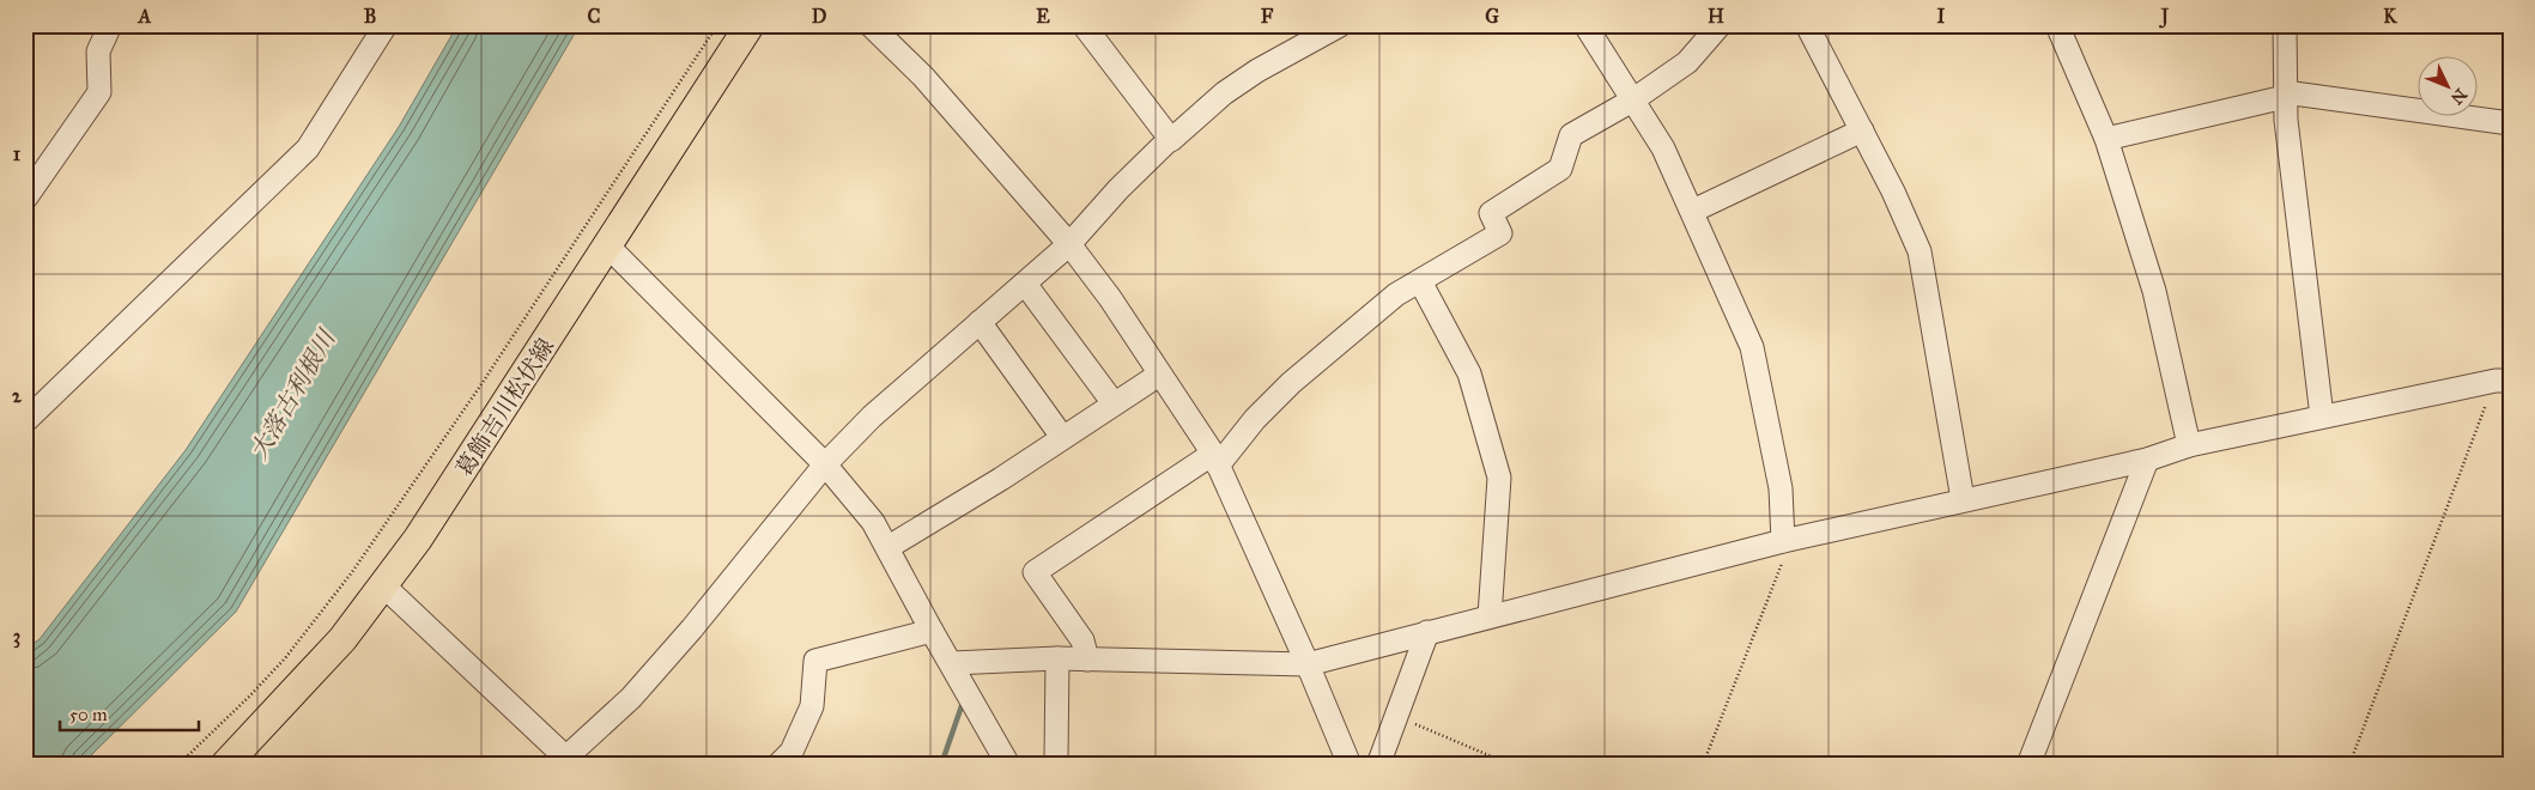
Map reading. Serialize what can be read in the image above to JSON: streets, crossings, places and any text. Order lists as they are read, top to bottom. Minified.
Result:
{"streets":{"main road":["葛飾吉川松伏線"]},"water":["大落古利根川"],"scale_bar":"50 m","north":"bottom right","grid":{"columns":["A","B","C","D","E","F","G","H","I","J","K"],"rows":["1","2","3"]}}
